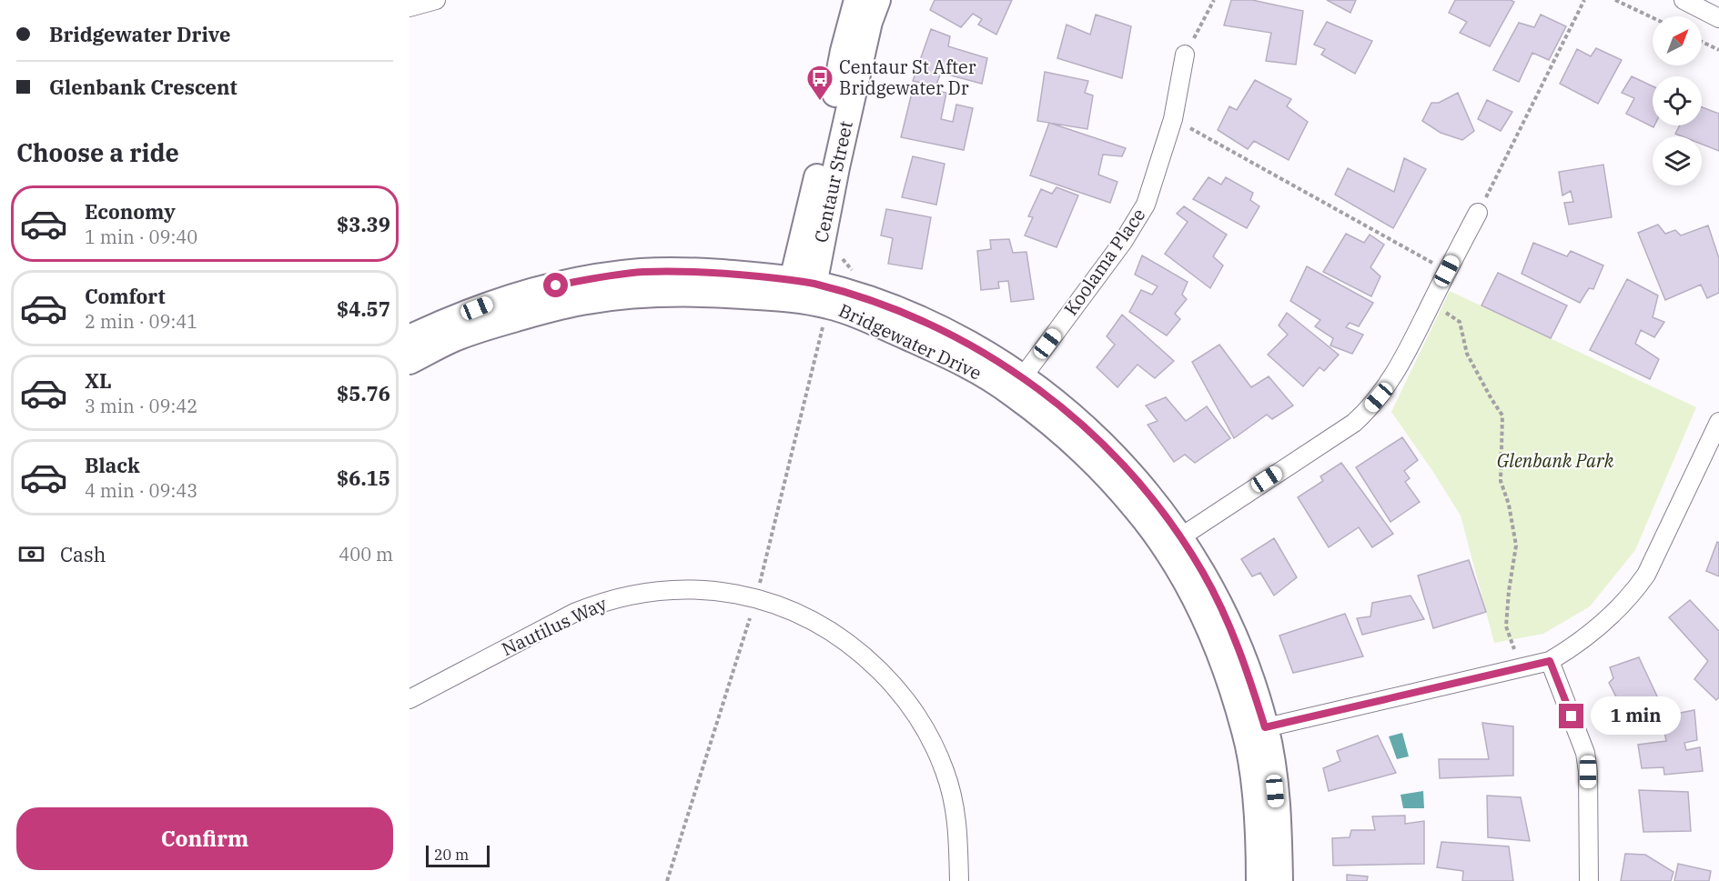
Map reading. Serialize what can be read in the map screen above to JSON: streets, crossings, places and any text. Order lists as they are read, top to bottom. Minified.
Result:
{"streets":{"street":["Centaur Street","Koolama Place","Bridgewater Drive","Nautilus Way"]},"crossings":[["Centaur Street","Bridgewater Drive"],["Koolama Place","Bridgewater Drive"]],"parks":["Glenbank Park"],"places":{"bus stop":["Centaur St After Bridgewater Dr"]},"scale_bar":"20 m","north":"top right","page":{"banner":["Bridgewater Drive","Glenbank Crescent"],"heading":"Choose a ride","list":[{"name":"Economy","note":"1 min · 09:40","value":"$3.39"},{"name":"Comfort","note":"2 min · 09:41","value":"$4.57"},{"name":"XL","note":"3 min · 09:42","value":"$5.76"},{"name":"Black","note":"4 min · 09:43","value":"$6.15"}],"pay":["Cash","400 m"],"bubble":"1 min","buttons":"Confirm","scale":"20 m"}}
